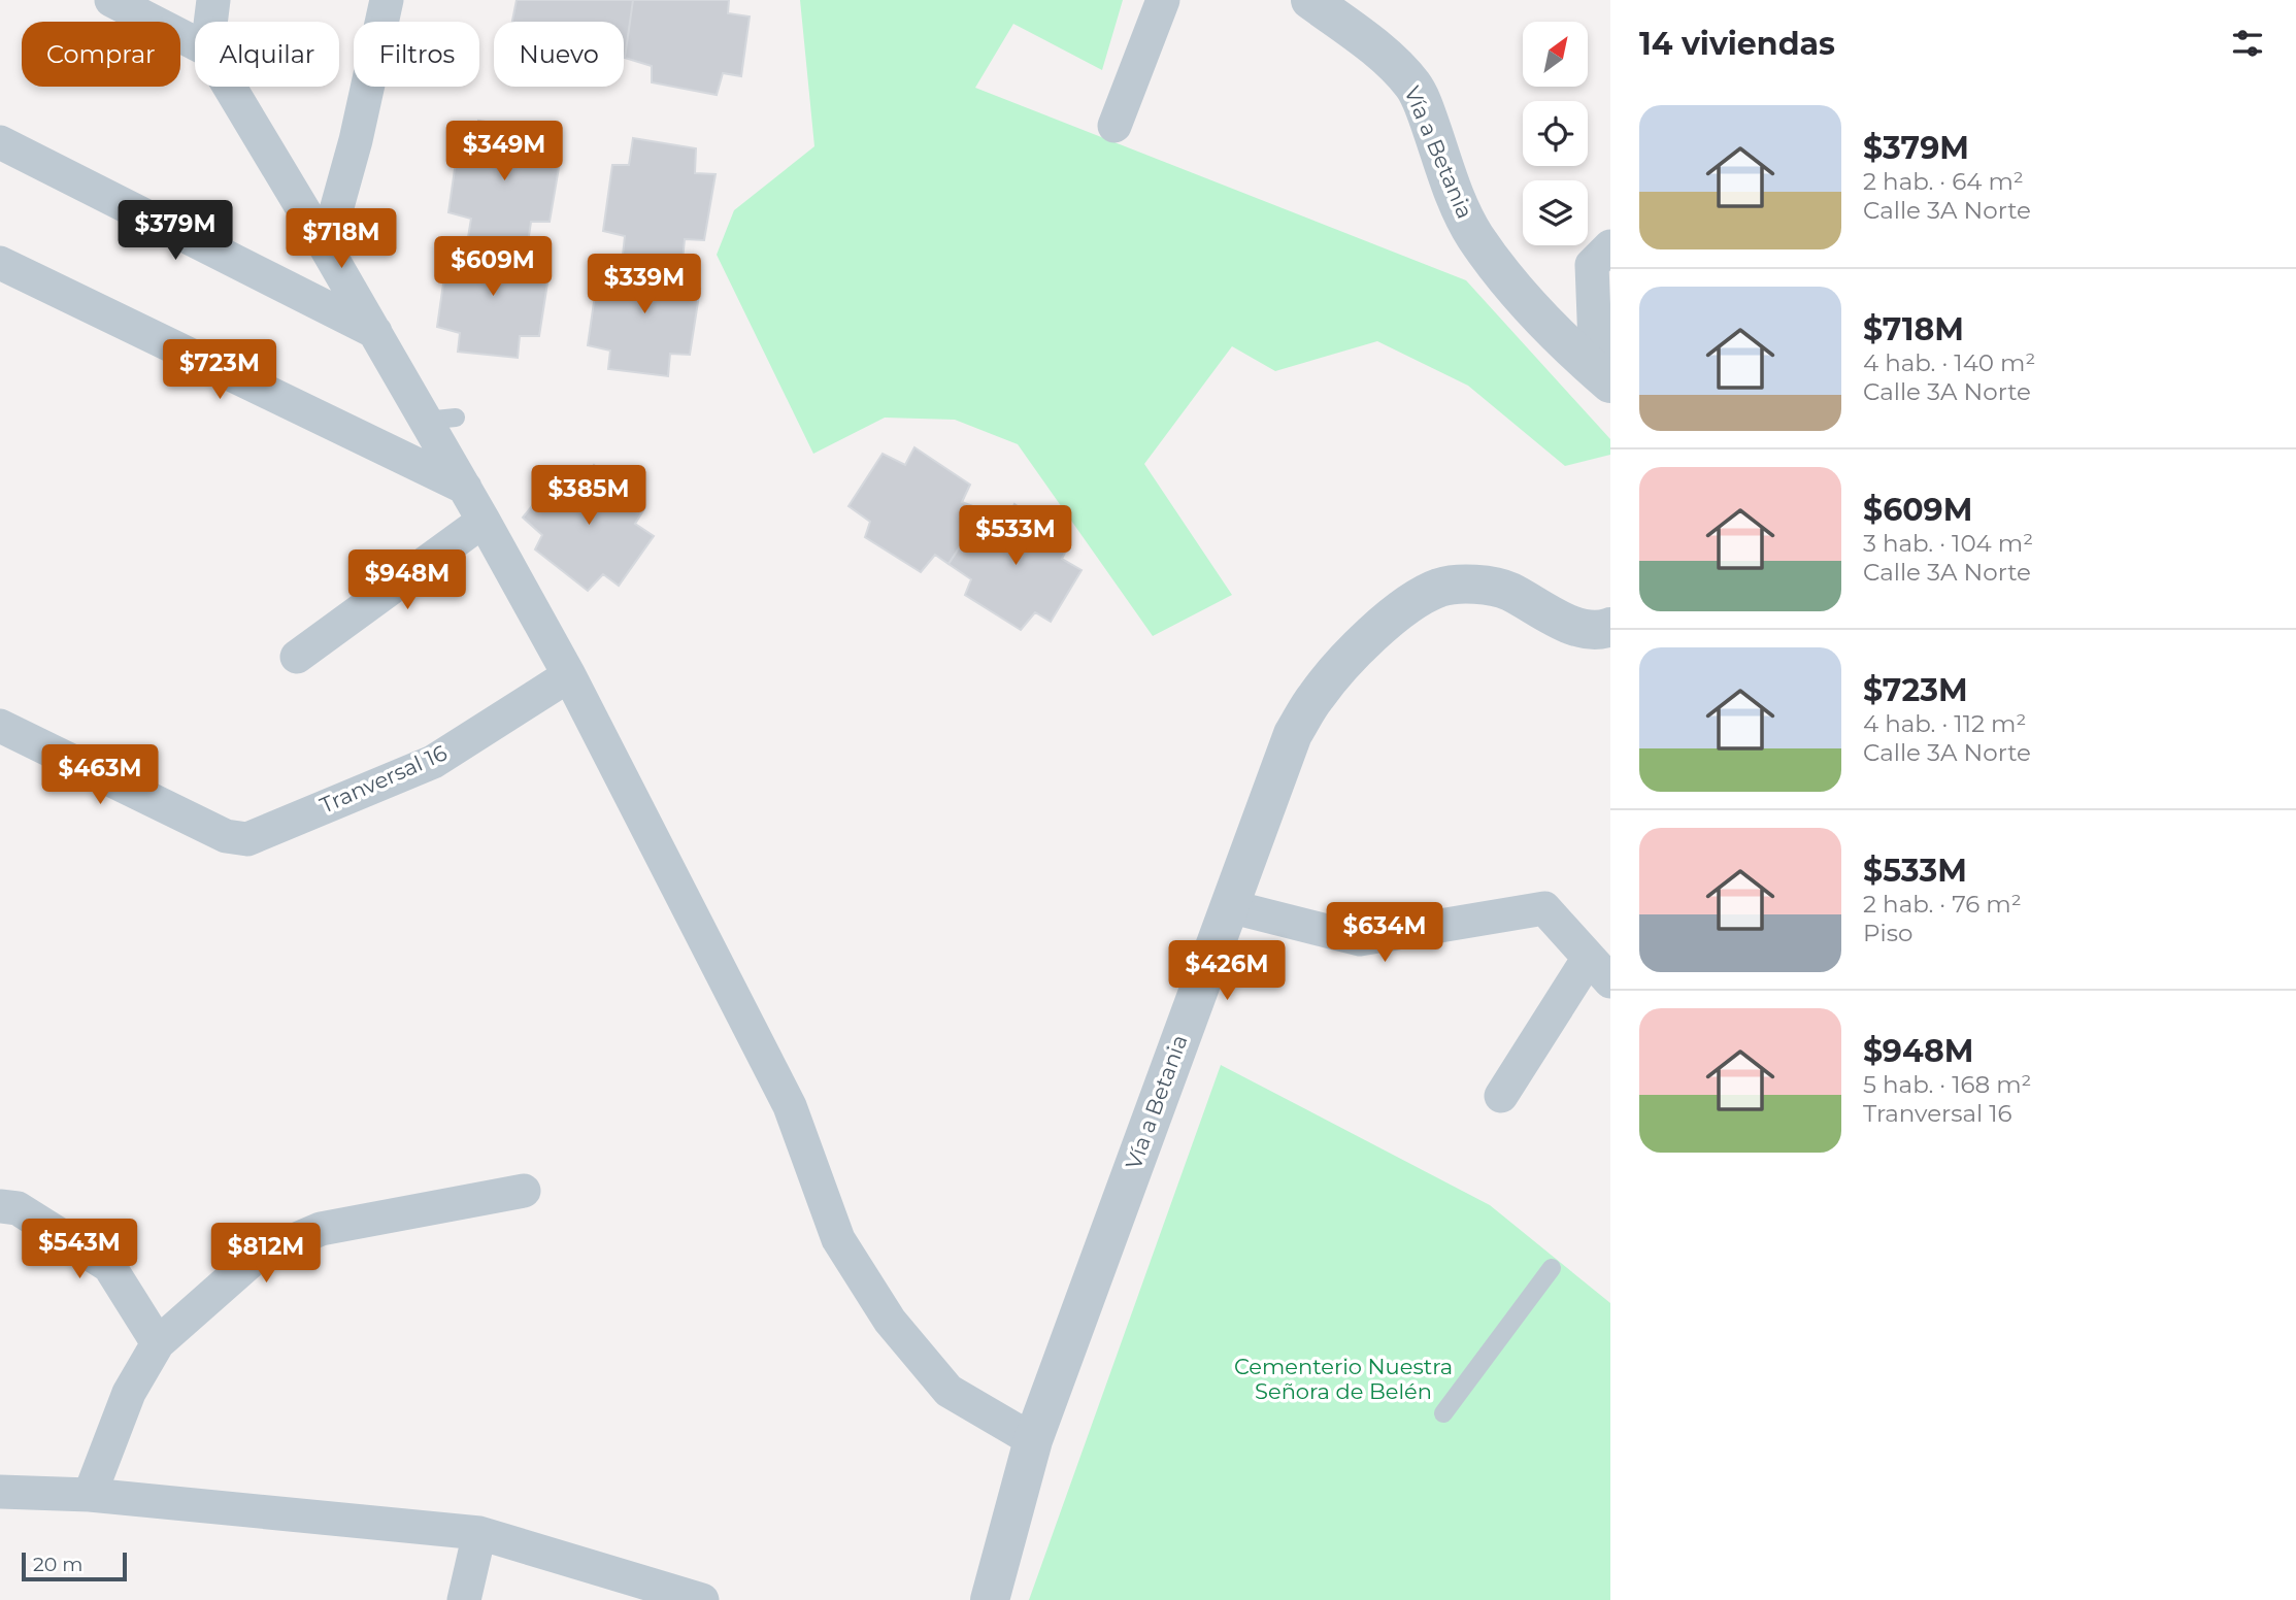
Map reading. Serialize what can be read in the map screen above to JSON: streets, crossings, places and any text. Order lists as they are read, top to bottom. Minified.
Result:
{"streets":{"street":["Vía a Betania","Tranversal 16"]},"parks":["Cementerio Nuestra Señora de Belén"],"scale_bar":"20 m","north":"top right","page":{"heading":"14 viviendas","chip":["Comprar","Alquilar","Filtros","Nuevo"],"list":[{"name":"$379M","note":"2 hab. · 64 m² · Calle 3A Norte"},{"name":"$718M","note":"4 hab. · 140 m² · Calle 3A Norte"},{"name":"$609M","note":"3 hab. · 104 m² · Calle 3A Norte"},{"name":"$723M","note":"4 hab. · 112 m² · Calle 3A Norte"},{"name":"$533M","note":"2 hab. · 76 m² · Piso"},{"name":"$948M","note":"5 hab. · 168 m² · Tranversal 16"}],"price":["$349M","$379M","$718M","$609M","$339M","$723M","$385M","$533M","$948M","$463M","$634M","$426M","$543M","$812M"],"scale":"20 m"}}
